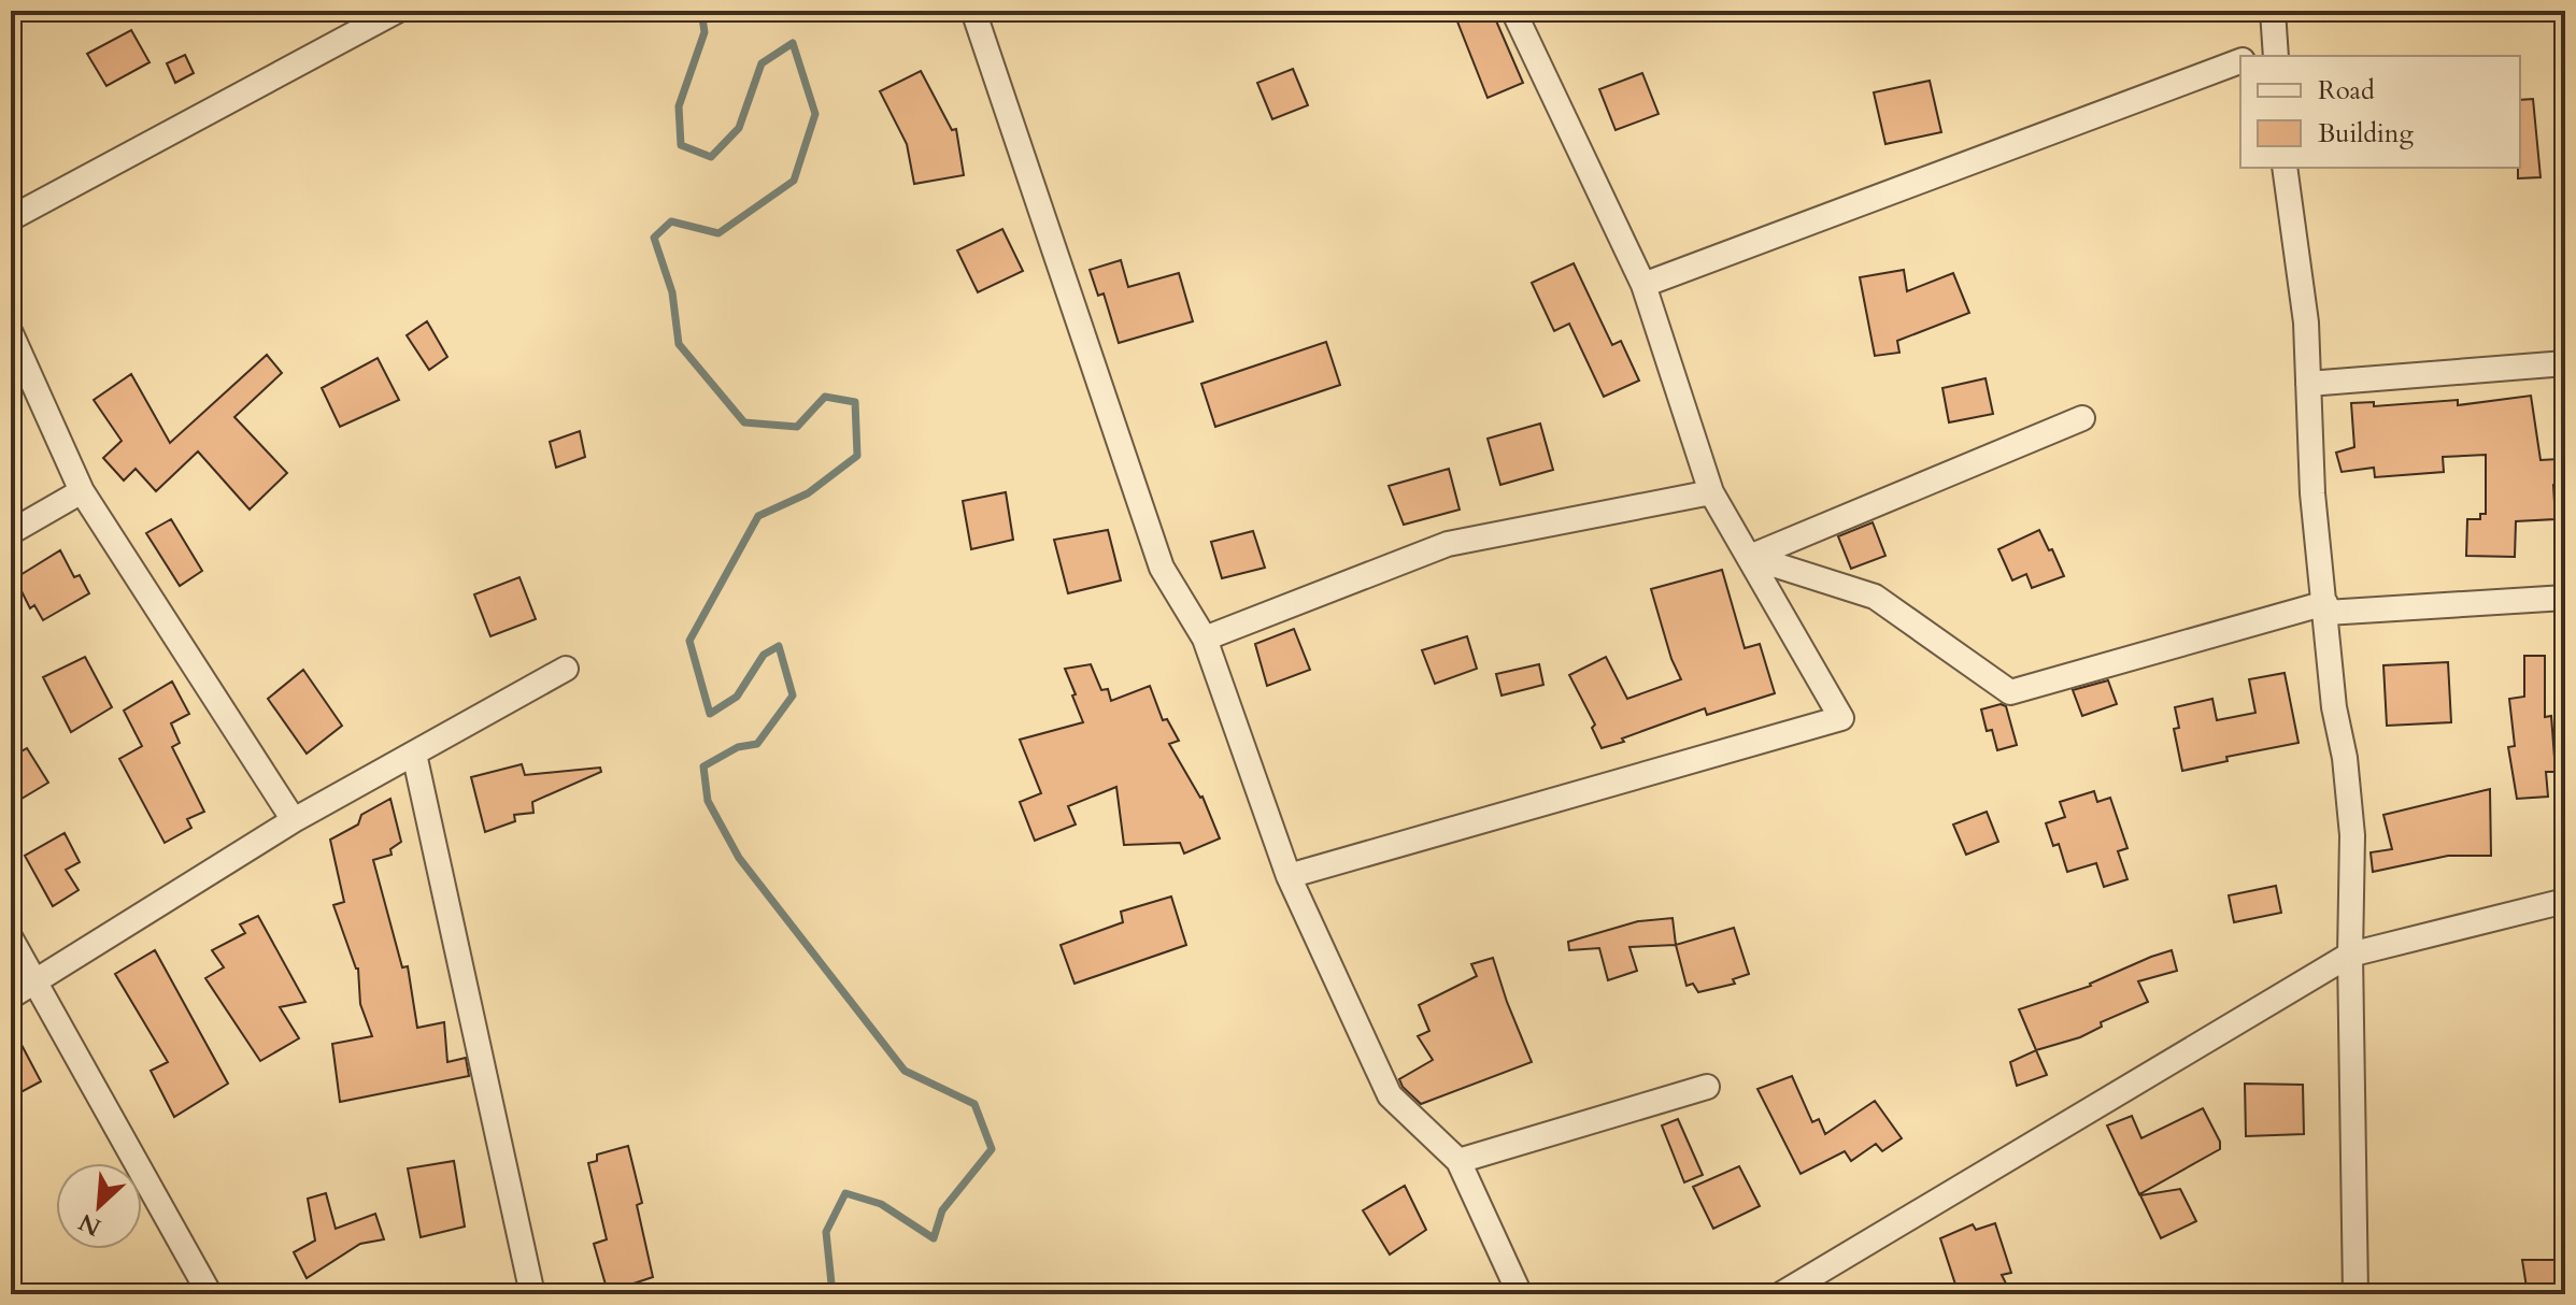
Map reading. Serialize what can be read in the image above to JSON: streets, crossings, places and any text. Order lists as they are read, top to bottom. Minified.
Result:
{"legend":["Road","Building"],"north":"bottom left"}
